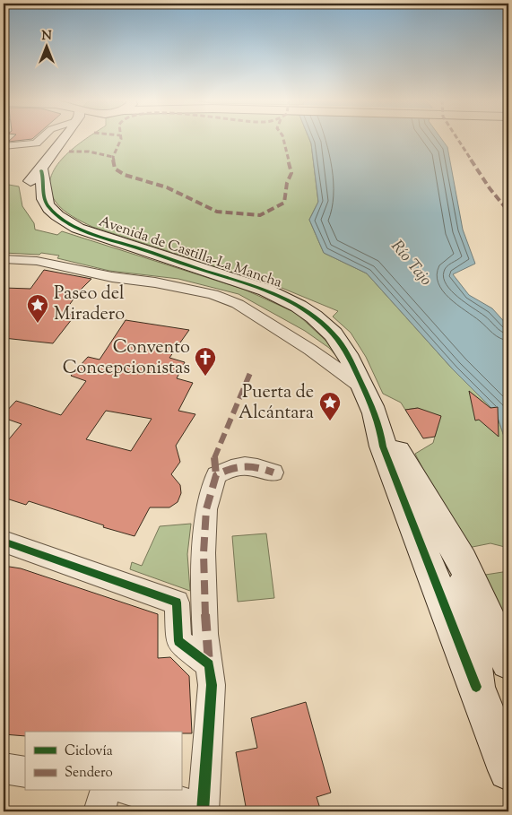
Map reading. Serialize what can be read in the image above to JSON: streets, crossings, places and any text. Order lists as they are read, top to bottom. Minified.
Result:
{"streets":{"street":["Avenida de Castilla-La Mancha"]},"water":["Río Tajo"],"places":{"place":["Paseo del Miradero","Puerta de Alcántara"],"church":["Convento Concepcionistas"]},"legend":["Ciclovía","Sendero"],"north":"top"}
